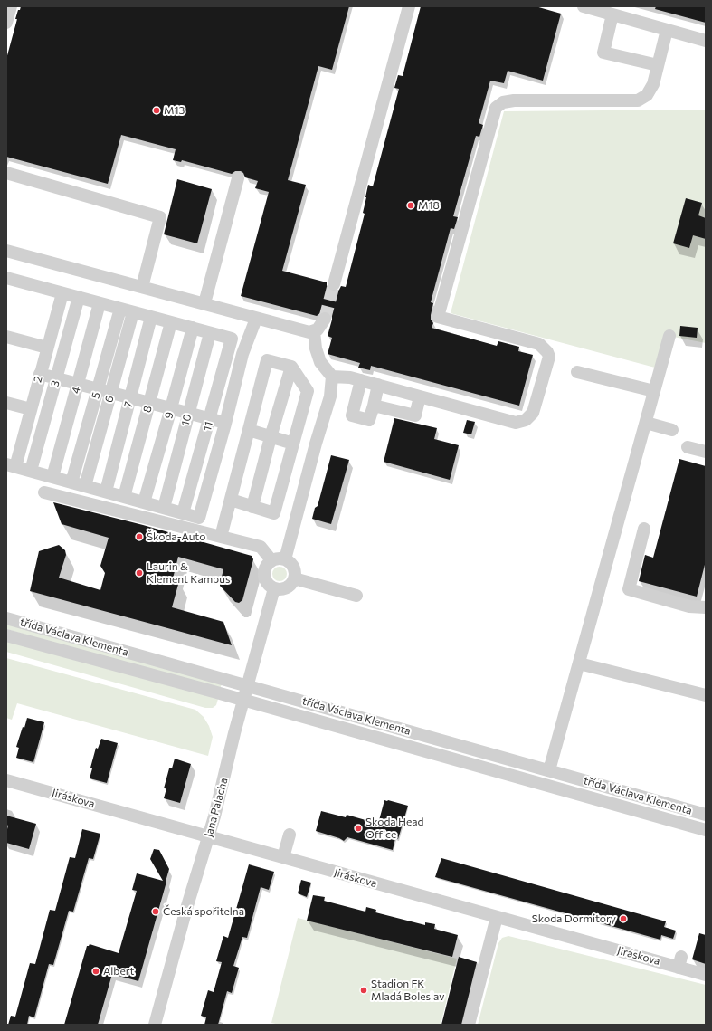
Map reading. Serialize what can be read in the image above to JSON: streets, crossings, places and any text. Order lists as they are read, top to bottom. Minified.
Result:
{"streets":{"street":["2","3","4","5","6","7","8","9","10","11","třída Václava Klementa","Jiráskova","Jana Palacha"]},"crossings":[["10","11"],["třída Václava Klementa","Jana Palacha"],["Jiráskova","Jana Palacha"]],"places":["M13","M18","Škoda-Auto","Laurin & Klement Kampus","Skoda Head Office","Česká spořitelna","Skoda Dormitory","Albert","Stadion FK Mladá Boleslav"]}
